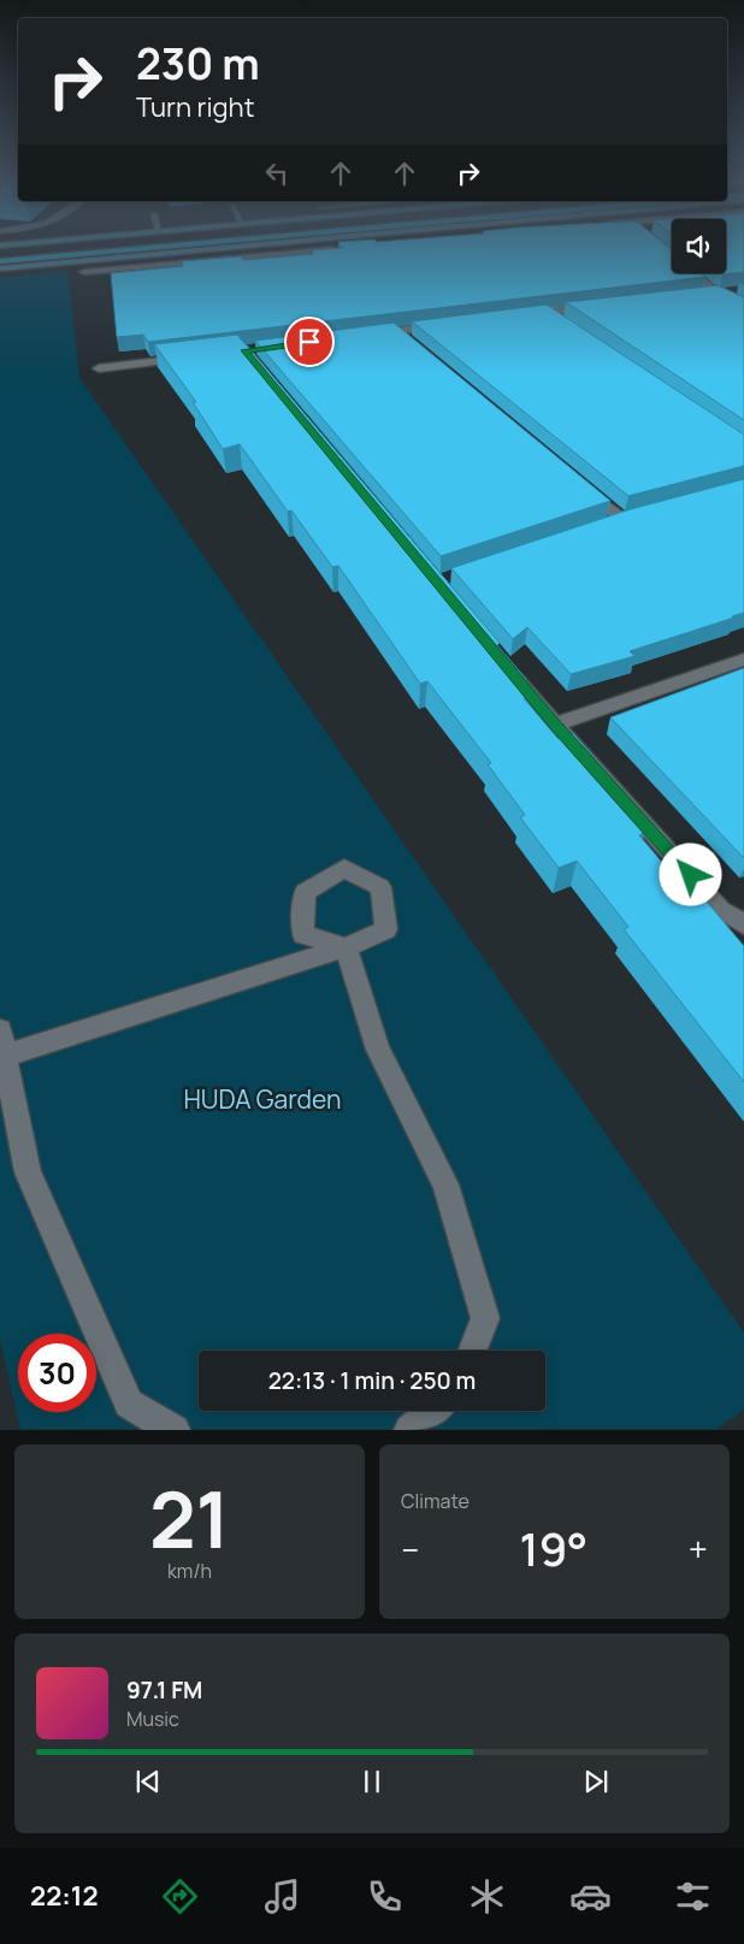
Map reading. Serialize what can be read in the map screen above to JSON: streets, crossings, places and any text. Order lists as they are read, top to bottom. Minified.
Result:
{"parks":["HUDA Garden"],"page":{"turn":["230 m","Turn right"],"limit":"30","trip":"22:13 · 1 min · 250 m","tile":[["21","km/h"],"Climate"],"heat":["−","19°","+"],"song":["97.1 FM","Music"],"tabs":"22:12"}}
